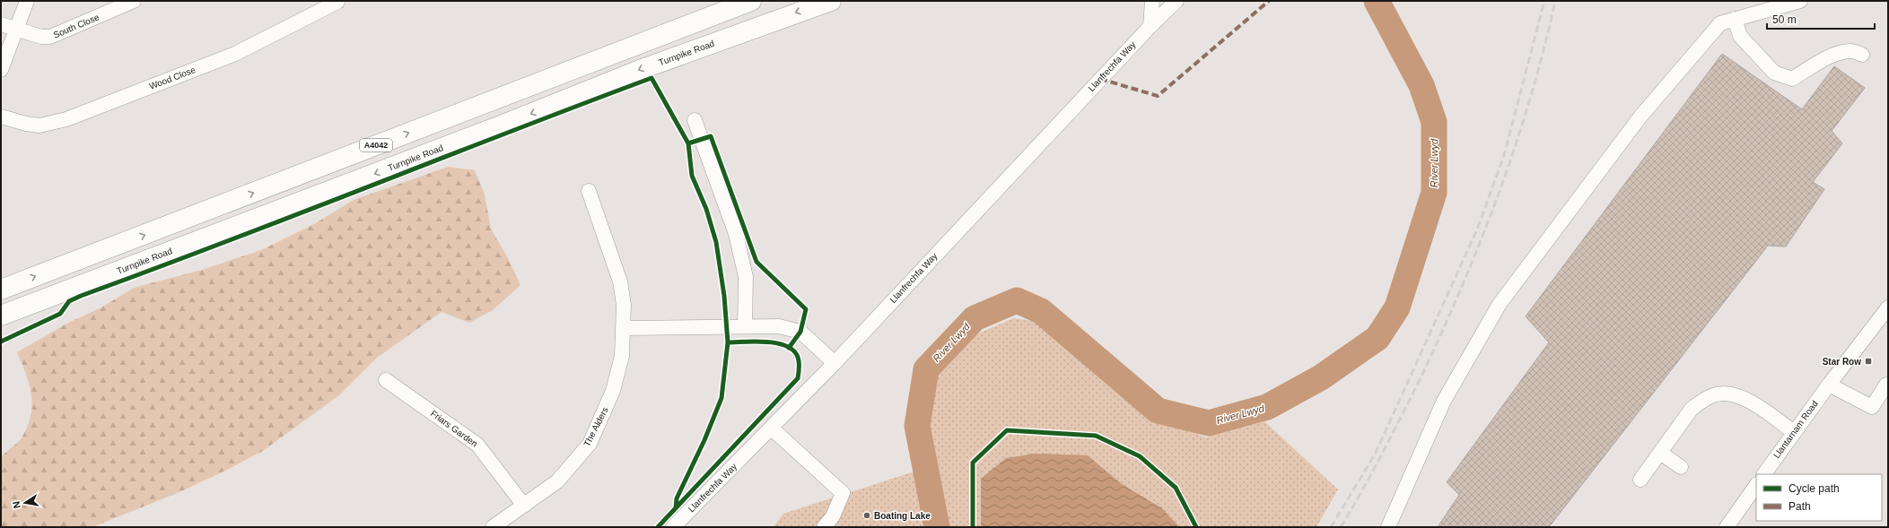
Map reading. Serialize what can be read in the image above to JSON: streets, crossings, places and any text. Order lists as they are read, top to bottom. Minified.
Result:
{"streets":{"highway":["Turnpike Road","A4042"],"street":["South Close","Llanfrechfa Way","Wood Close","The Alders","Friars Garden","Llantarnam Road"]},"crossings":[["The Alders","Friars Garden"]],"water":["River Lwyd"],"places":{"transit":["Star Row"],"other":["Boating Lake"]},"legend":["Cycle path","Path"],"scale_bar":"50 m","north":"left"}
